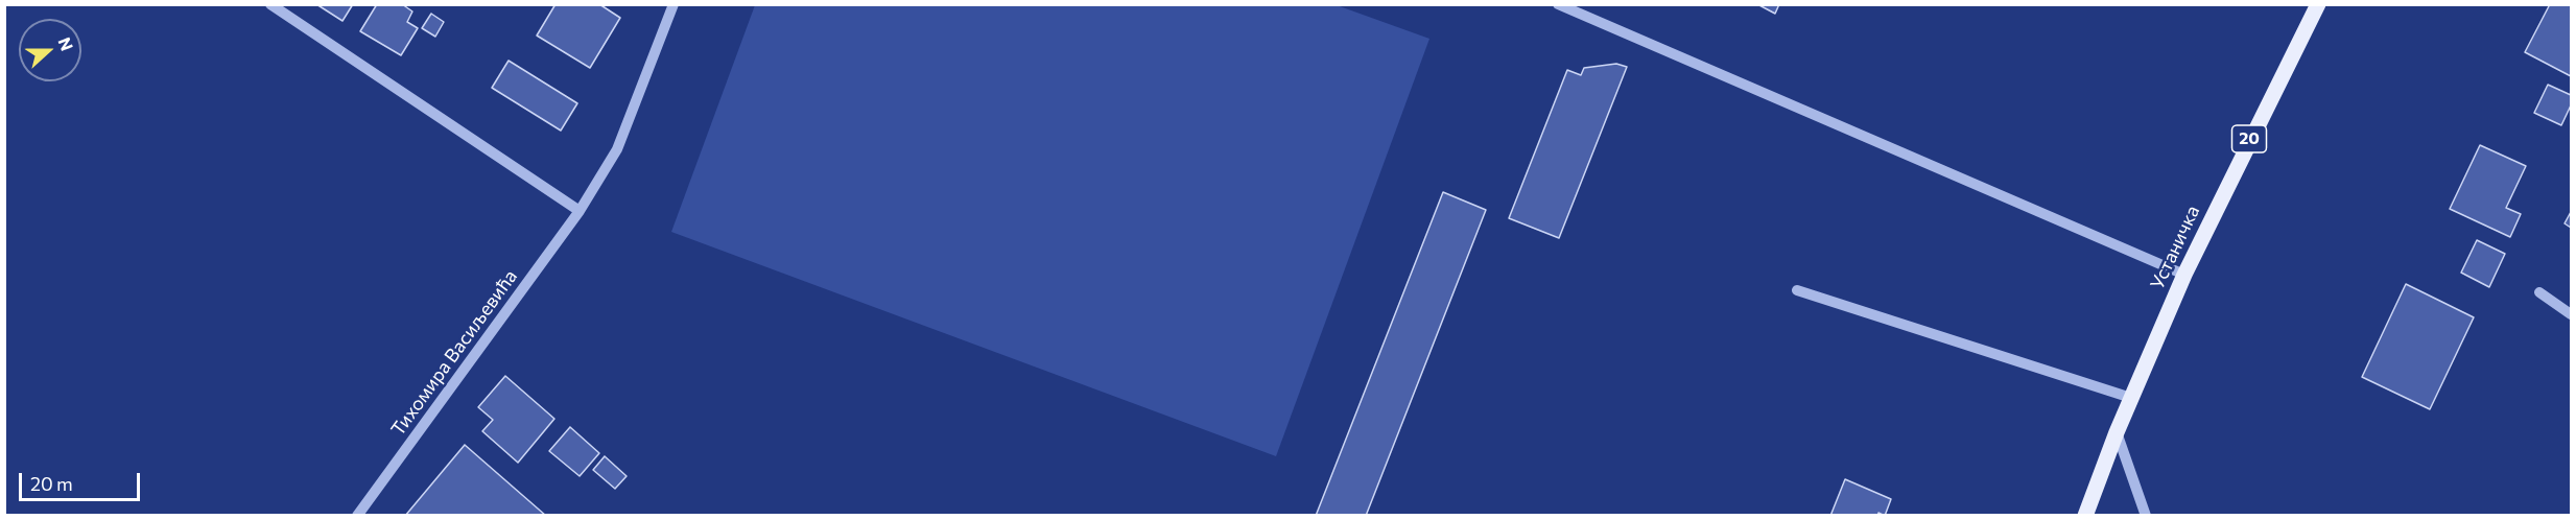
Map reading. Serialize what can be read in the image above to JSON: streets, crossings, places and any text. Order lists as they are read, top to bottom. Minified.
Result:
{"streets":{"main road":["20","Устаничка"],"street":["Тихомира Васиљевића"]},"scale_bar":"20 m","north":"right"}
